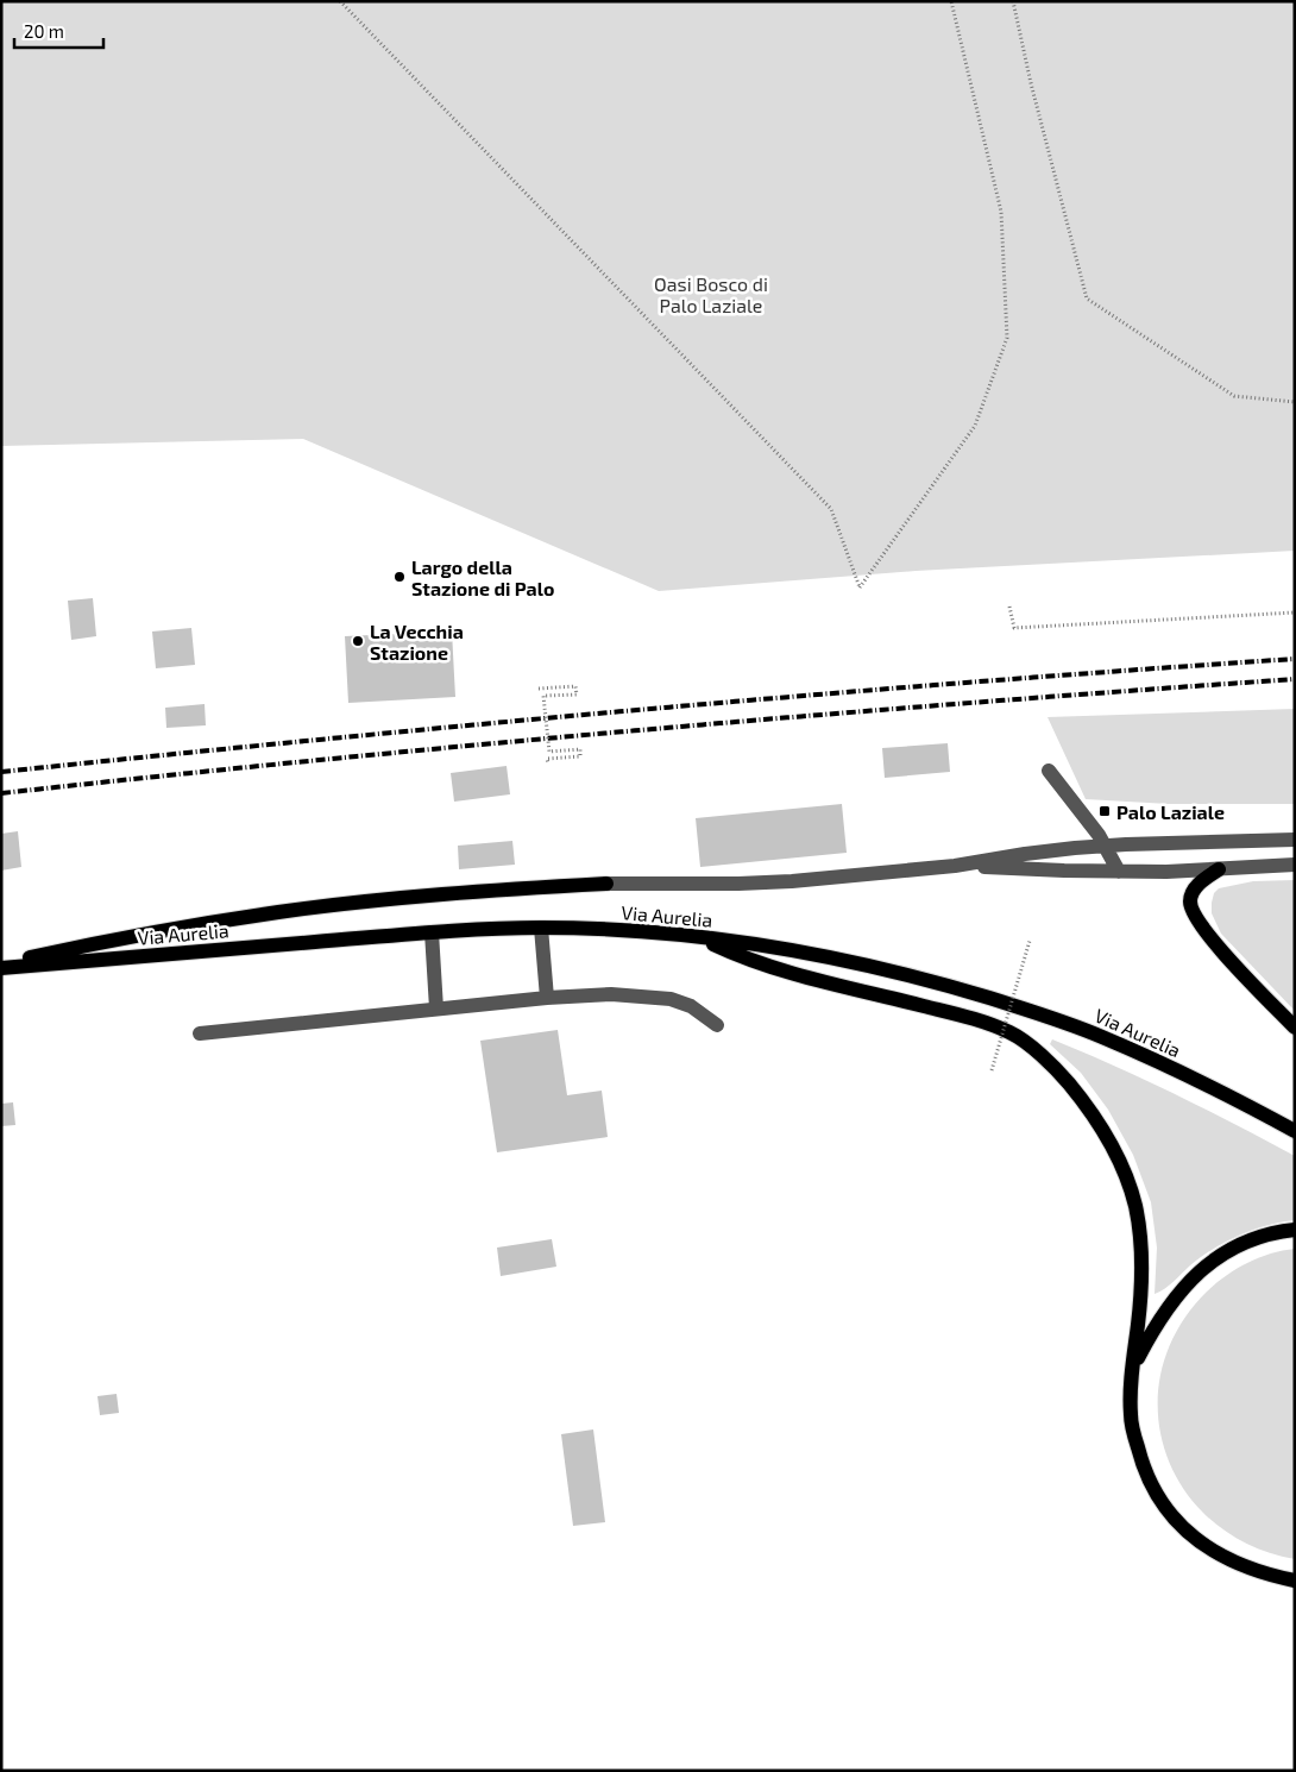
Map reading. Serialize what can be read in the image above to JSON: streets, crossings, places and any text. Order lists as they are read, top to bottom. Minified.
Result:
{"streets":{"main road":["Via Aurelia"]},"parks":["Oasi Bosco di Palo Laziale"],"places":{"other":["Largo della Stazione di Palo","La Vecchia Stazione"],"transit":["Palo Laziale"]},"scale_bar":"20 m"}
